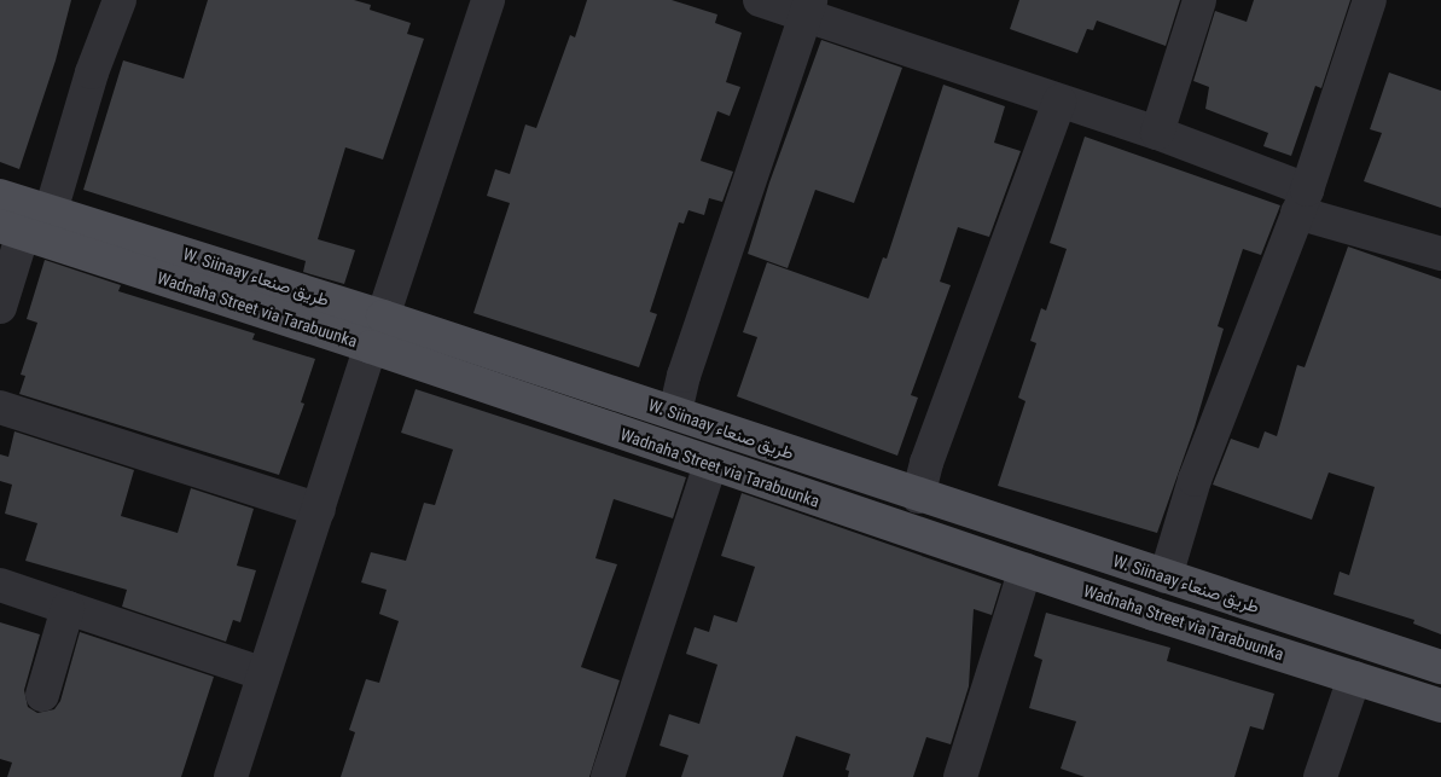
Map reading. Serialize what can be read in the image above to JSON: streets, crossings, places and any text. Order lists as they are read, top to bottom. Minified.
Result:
{"streets":{"main road":["W. Siinaay طريق صنعاء","Wadnaha Street via Tarabuunka"]}}
